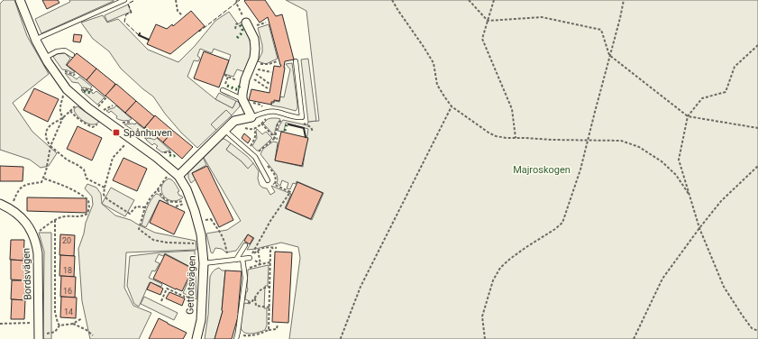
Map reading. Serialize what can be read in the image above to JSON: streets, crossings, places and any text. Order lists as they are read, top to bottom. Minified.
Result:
{"streets":{"street":["Bordsvägen","Getfotsvägen"]},"parks":["Majroskogen"],"places":{"transit":["Spånhuven"]},"house_numbers":["20","18","16","14"]}
